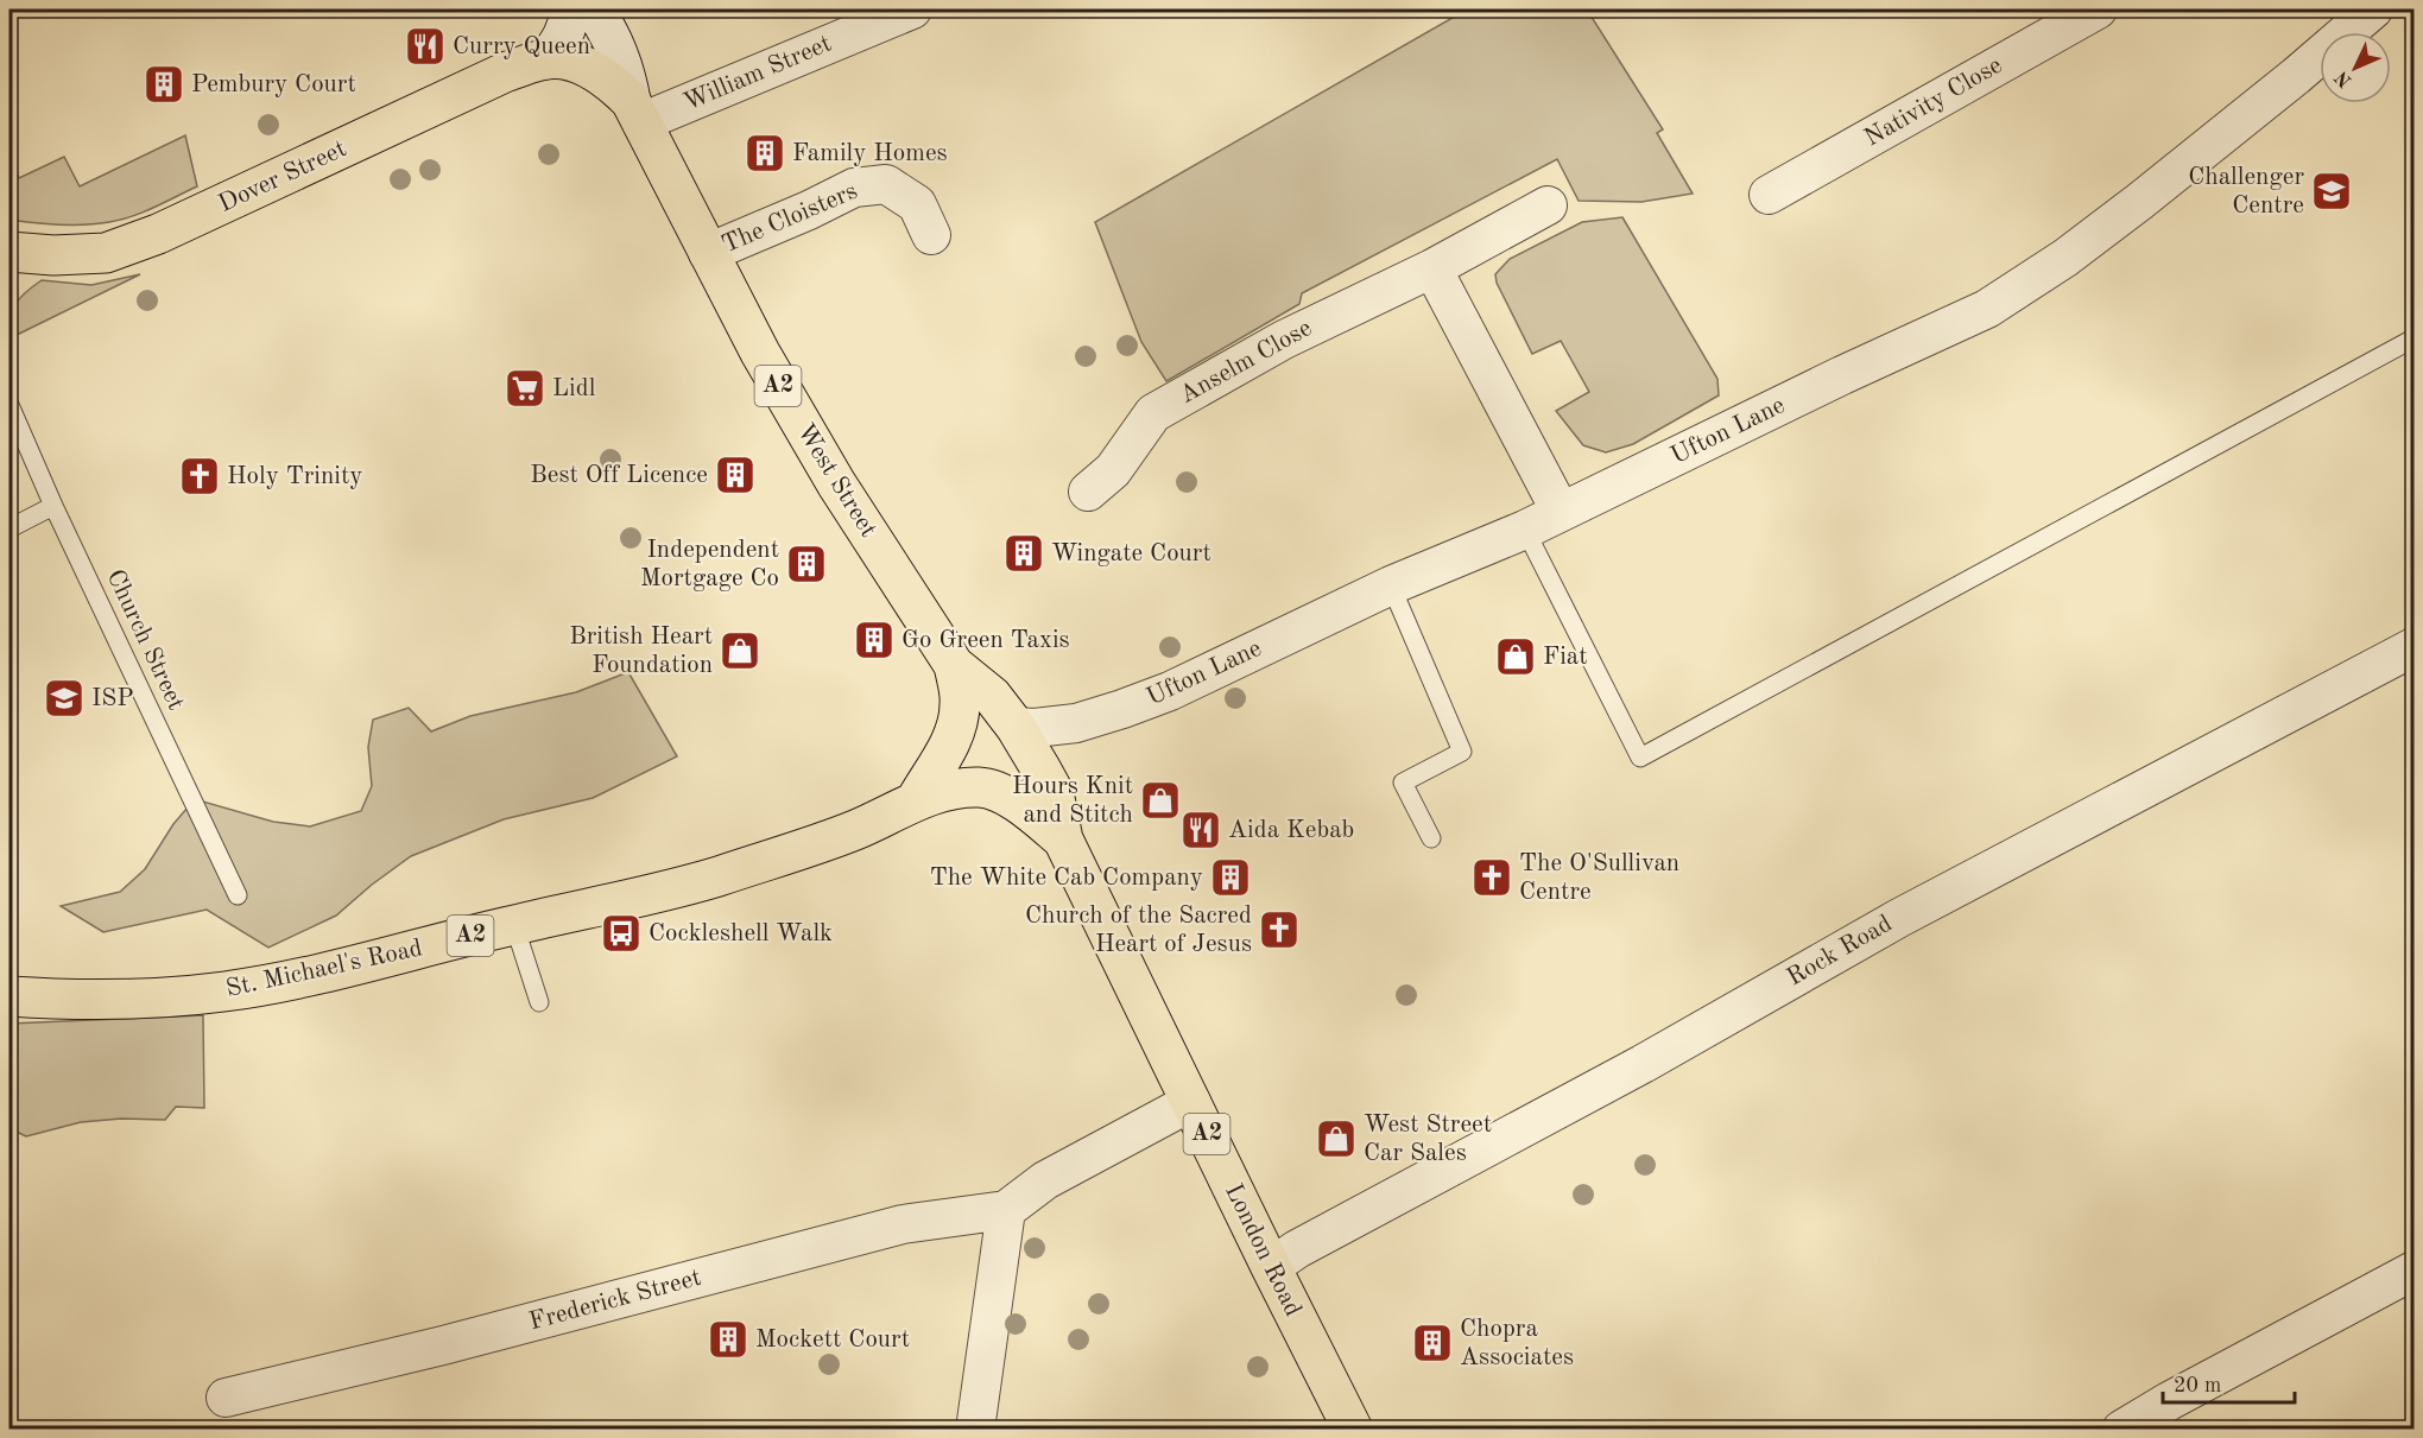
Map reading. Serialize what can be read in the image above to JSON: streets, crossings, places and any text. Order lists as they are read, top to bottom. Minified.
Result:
{"streets":{"main road":["Dover Street","A2","West Street","St. Michael's Road","London Road"],"street":["William Street","Nativity Close","The Cloisters","Anselm Close","Ufton Lane","Rock Road","Frederick Street"],"lane":["Church Street"]},"crossings":[["William Street","West Street"],["Dover Street","West Street"],["The Cloisters","West Street"],["A2","West Street"],["A2","St. Michael's Road"],["Ufton Lane","West Street"],["West Street","St. Michael's Road"],["West Street","London Road"],["Rock Road","London Road"],["St. Michael's Road","London Road"]],"places":{"restaurant":["Curry Queen","Aida Kebab"],"building":["Pembury Court","Family Homes","Best Off Licence","Wingate Court","Independent Mortgage Co","Go Green Taxis","The White Cab Company","Mockett Court","Chopra Associates"],"school or university":["Challenger Centre","ISP"],"supermarket":["Lidl"],"church":["Holy Trinity","The O'Sullivan Centre","Church of the Sacred Heart of Jesus"],"shop":["British Heart Foundation","Fiat","Hours Knit and Stitch","West Street Car Sales"],"bus stop":["Cockleshell Walk"]},"scale_bar":"20 m","north":"bottom left"}
